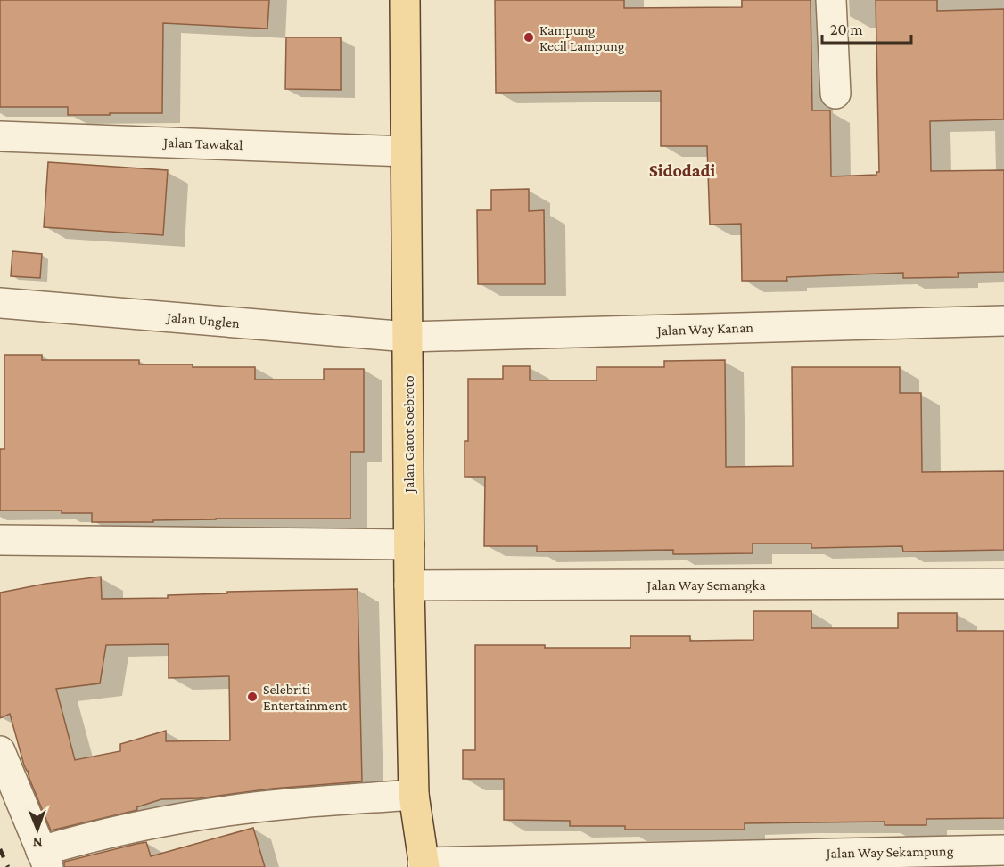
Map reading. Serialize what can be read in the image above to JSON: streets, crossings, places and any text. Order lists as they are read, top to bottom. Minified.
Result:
{"streets":{"main road":["Jalan Gatot Soebroto"],"street":["Jalan Tawakal","Jalan Unglen","Jalan Way Kanan","Jalan Way Semangka","Jalan Way Sekampung"]},"crossings":[["Jalan Tawakal","Jalan Gatot Soebroto"],["Jalan Unglen","Jalan Way Kanan"],["Jalan Unglen","Jalan Gatot Soebroto"],["Jalan Way Kanan","Jalan Gatot Soebroto"],["Jalan Gatot Soebroto","Jalan Way Semangka"],["Jalan Gatot Soebroto","Jalan Way Sekampung"]],"districts":["Sidodadi"],"places":["Kampung Kecil Lampung","Selebriti Entertainment"],"scale_bar":"20 m","north":"bottom"}
